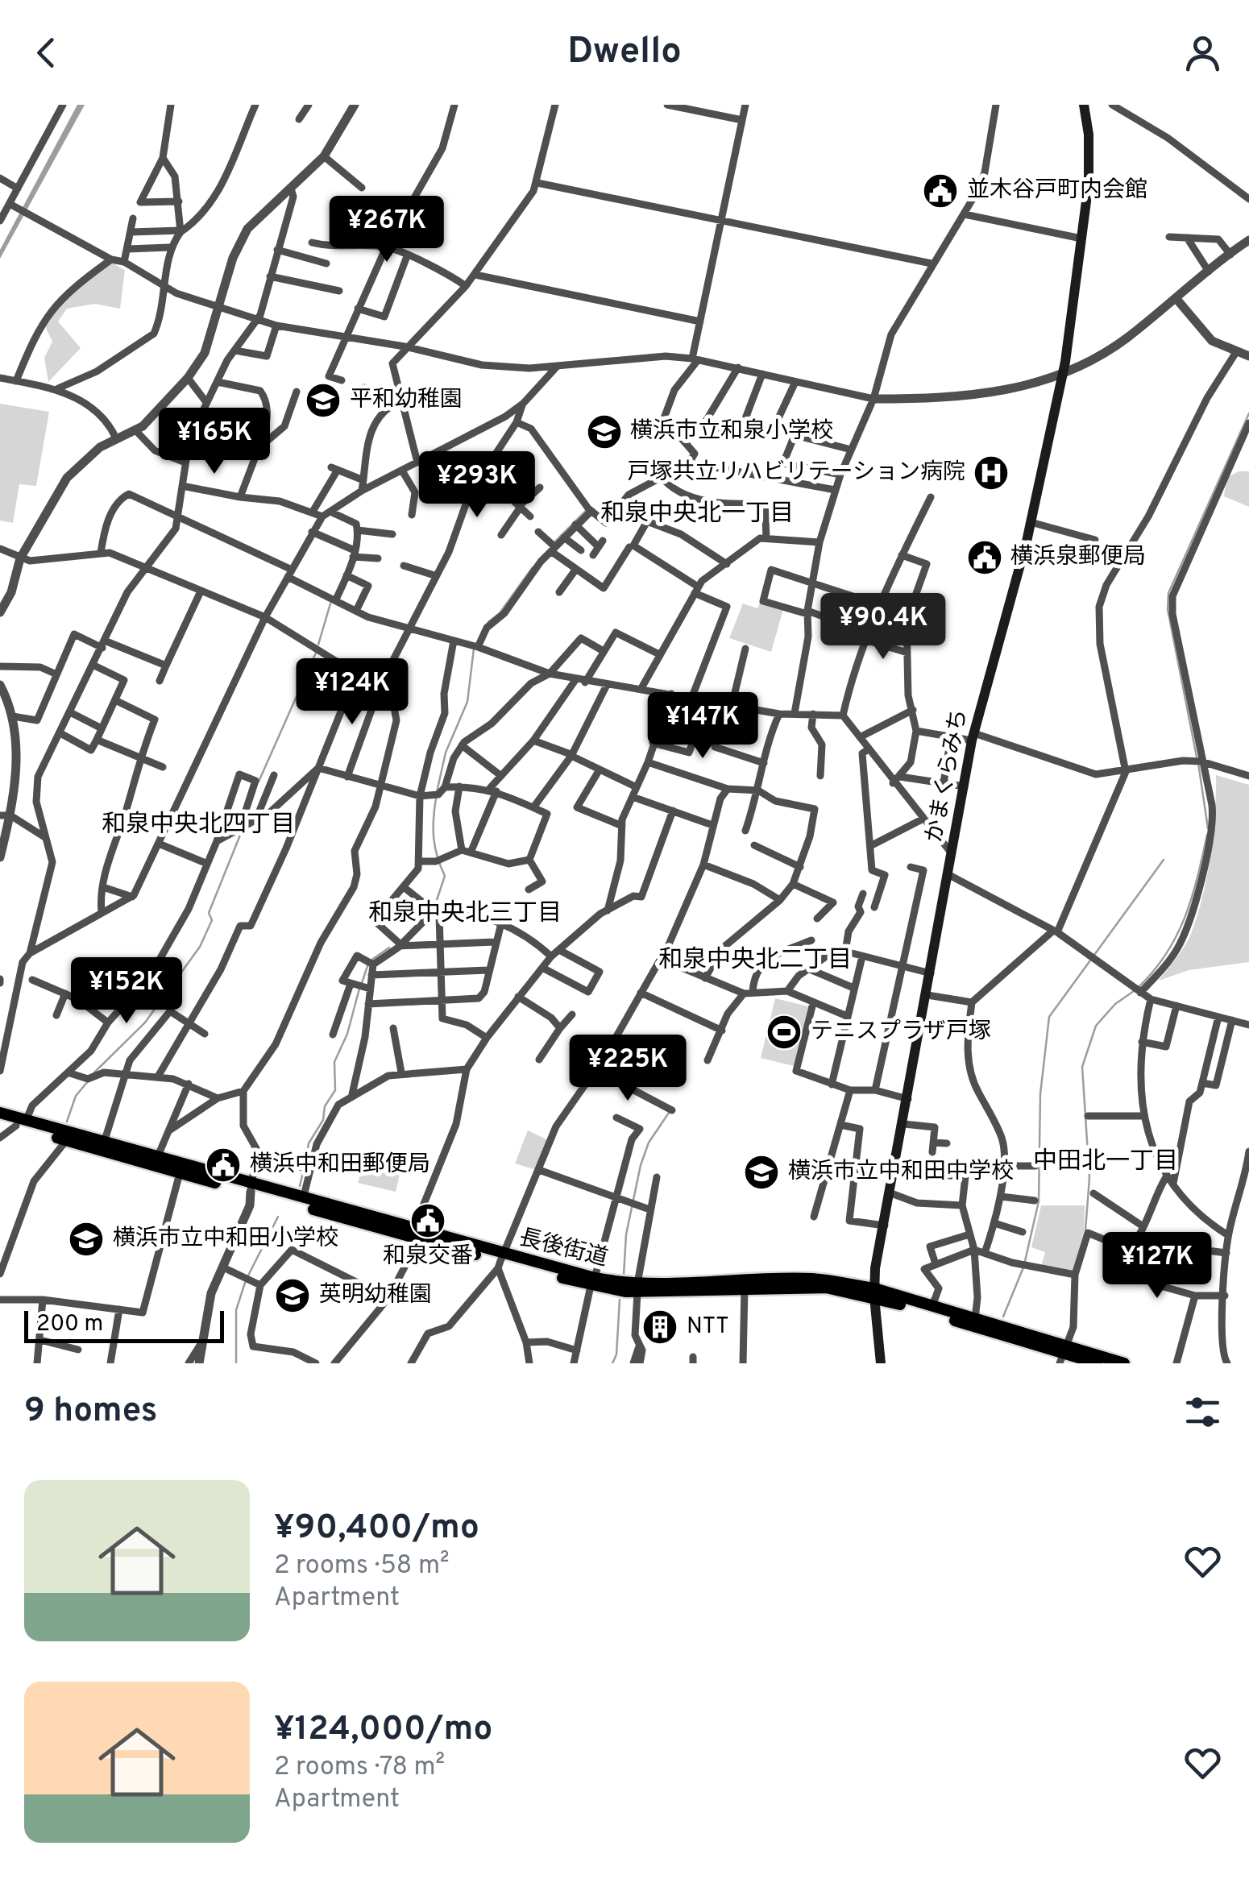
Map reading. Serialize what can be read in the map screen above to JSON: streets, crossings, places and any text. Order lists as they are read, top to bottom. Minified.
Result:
{"streets":{"main road":["かまくらみち","長後街道"]},"crossings":[["かまくらみち","長後街道"]],"districts":["和泉中央北一丁目","和泉中央北四丁目","和泉中央北三丁目","和泉中央北二丁目","中田北一丁目"],"places":{"public building":["並木谷戸町内会館","横浜泉郵便局","横浜中和田郵便局","和泉交番"],"school or university":["平和幼稚園","横浜市立和泉小学校","横浜市立中和田中学校","横浜市立中和田小学校","英明幼稚園"],"hospital":["戸塚共立リハビリテーション病院"],"sports":["テニスプラザ戸塚"],"building":["NTT"]},"scale_bar":"200 m","page":{"header":"Dwello","price":["¥267K","¥165K","¥293K","¥90.4K","¥124K","¥147K","¥152K","¥225K","¥127K"],"scale":"200 m","heading":"9 homes","list":[{"name":"¥90,400/mo","note":"2 rooms · 58 m² · Apartment"},{"name":"¥124,000/mo","note":"2 rooms · 78 m² · Apartment"}]}}
